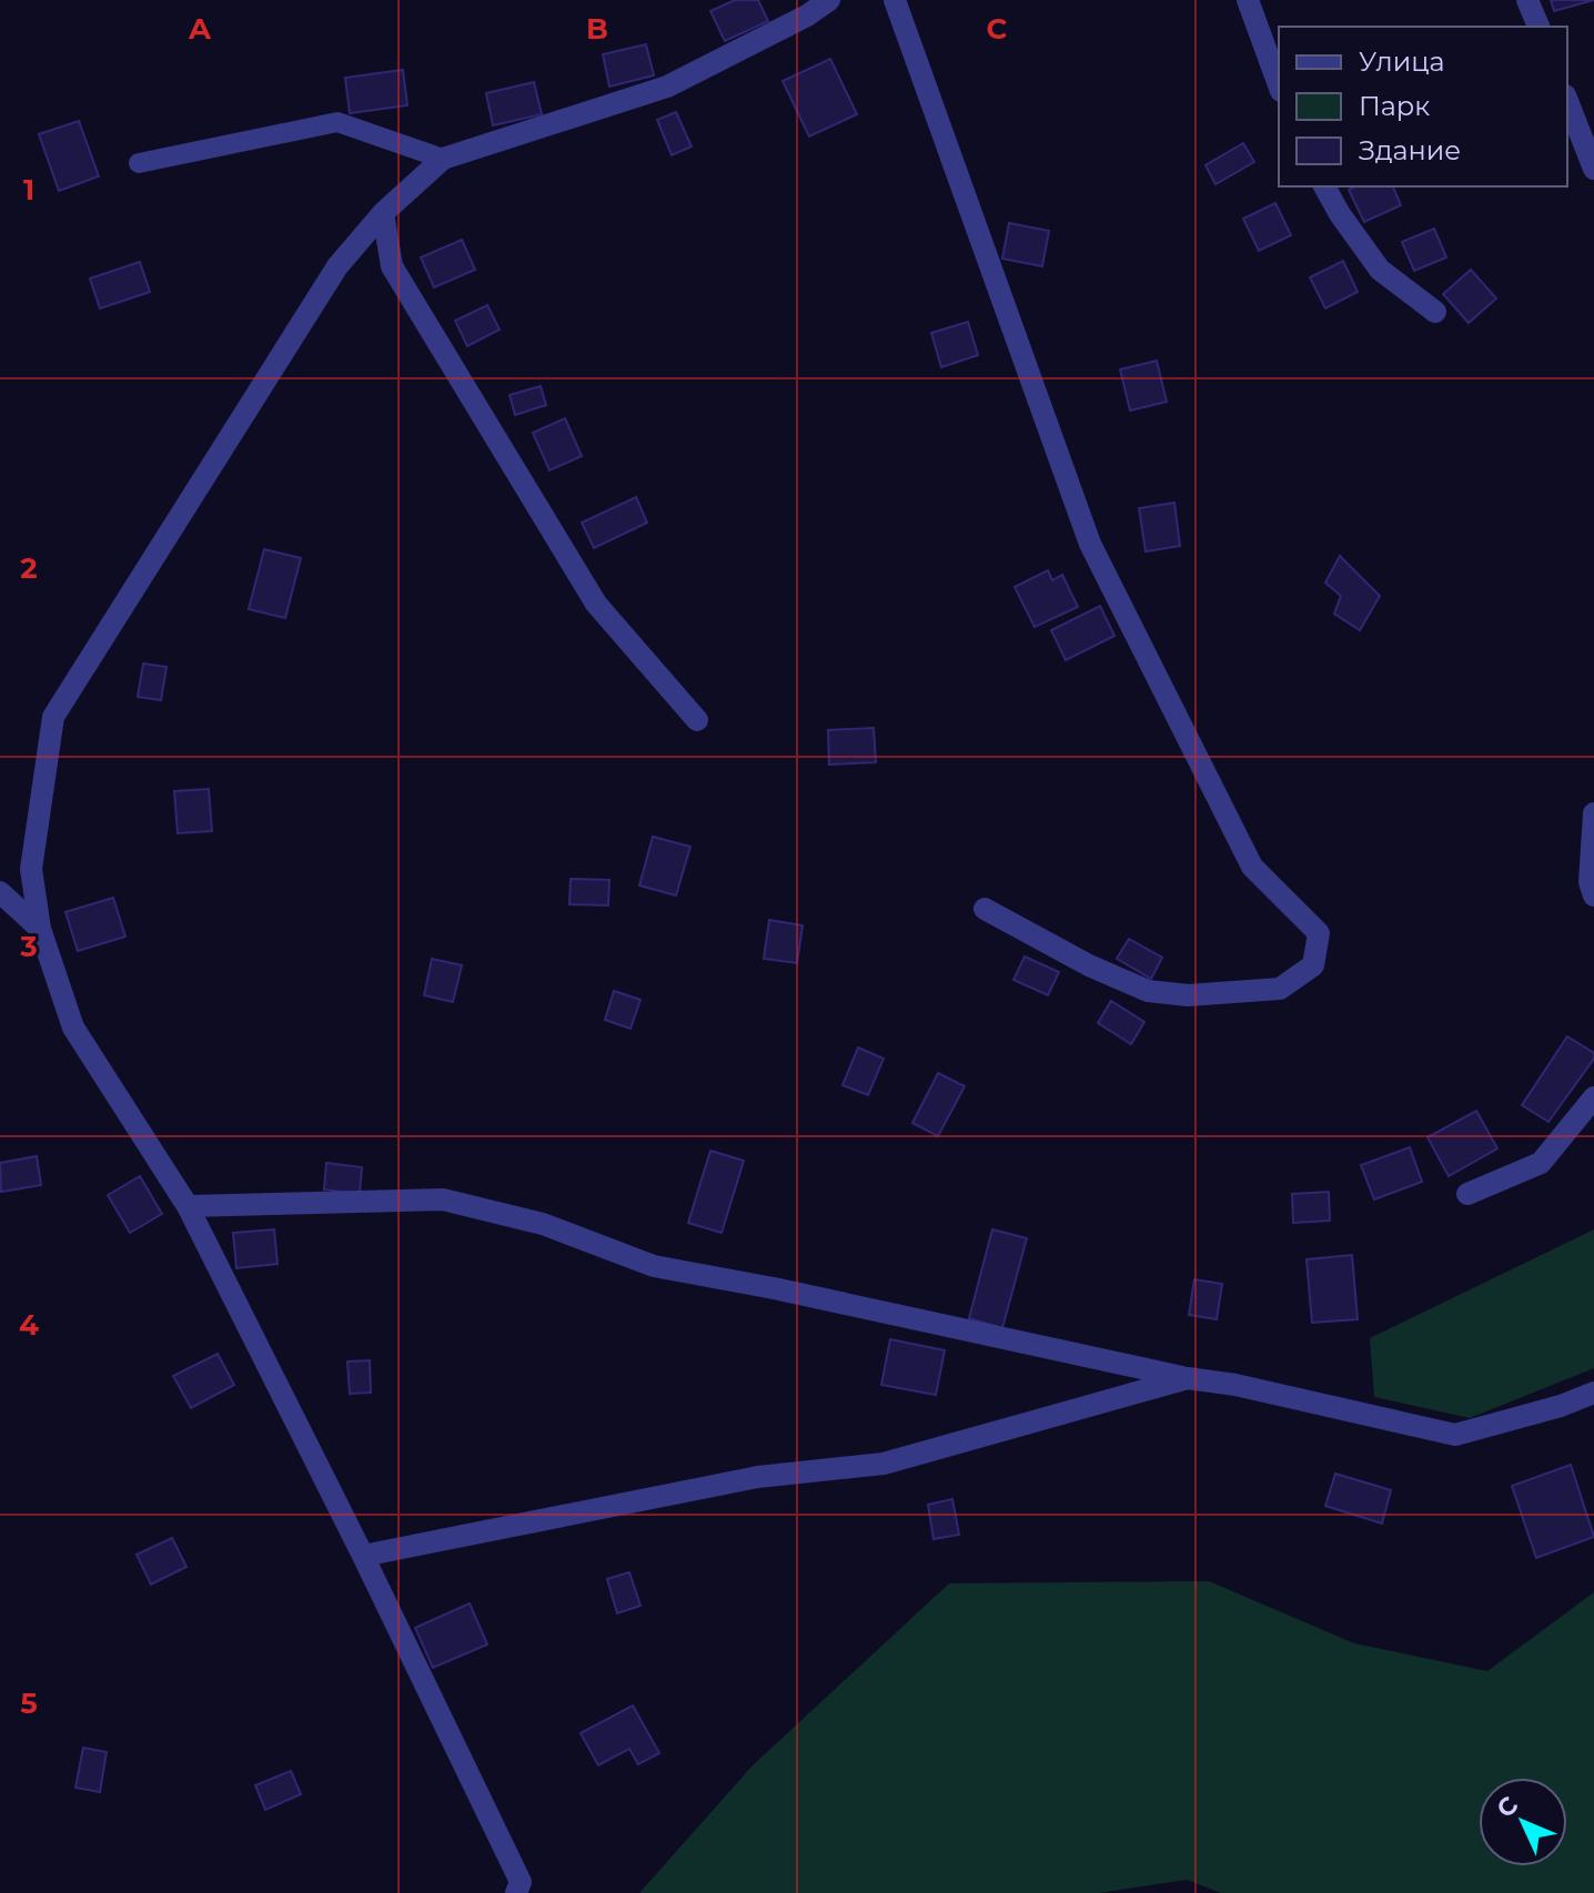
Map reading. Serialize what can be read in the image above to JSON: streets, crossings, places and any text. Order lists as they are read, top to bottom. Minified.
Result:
{"legend":["Улица","Парк","Здание"],"north":"top left","grid":{"columns":["A","B","C"],"rows":["1","2","3","4","5"]}}
